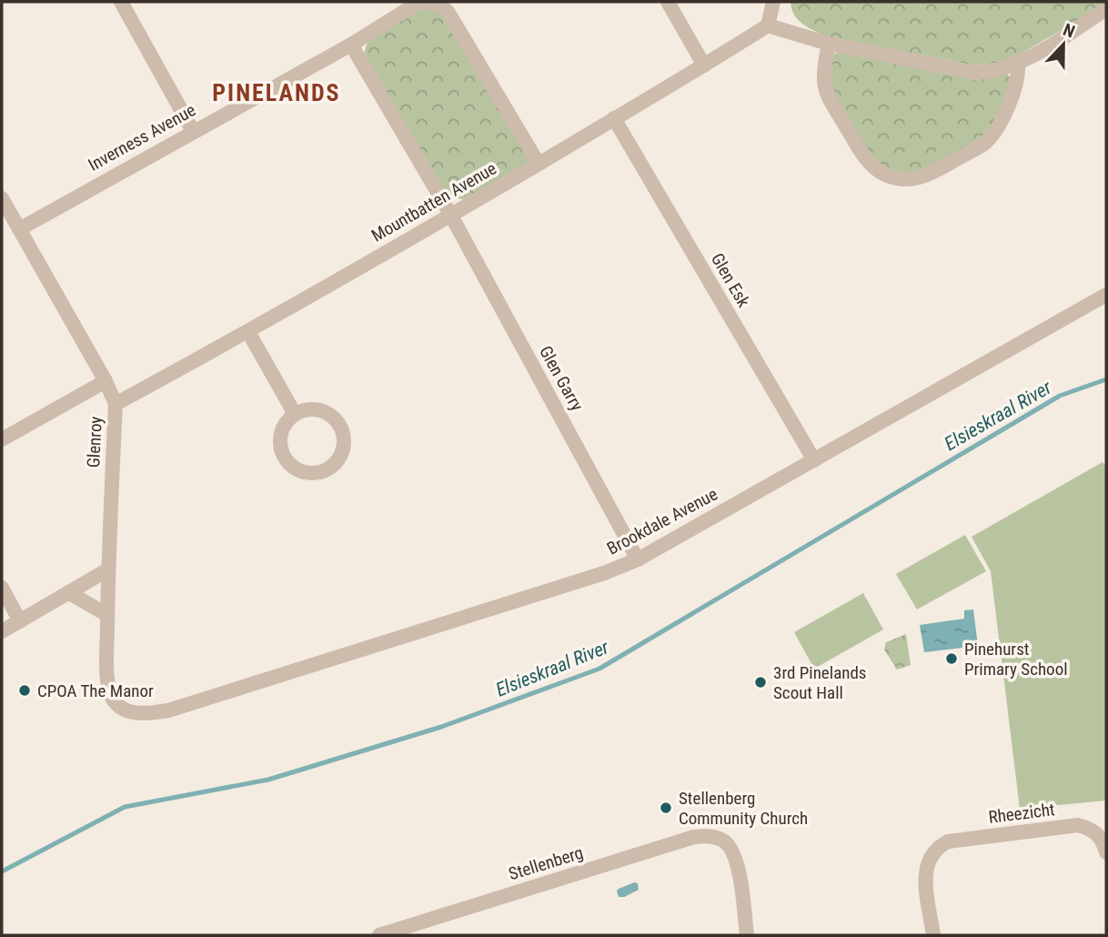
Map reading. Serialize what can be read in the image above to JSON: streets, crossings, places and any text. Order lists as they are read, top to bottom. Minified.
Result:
{"streets":{"street":["Inverness Avenue","Mountbatten Avenue","Glen Esk","Glen Garry","Glenroy","Brookdale Avenue","Rheezicht","Stellenberg"]},"crossings":[["Inverness Avenue","Mountbatten Avenue"],["Inverness Avenue","Glenroy"],["Mountbatten Avenue","Glen Esk"],["Mountbatten Avenue","Glen Garry"],["Mountbatten Avenue","Glenroy"],["Glen Esk","Brookdale Avenue"],["Glen Garry","Brookdale Avenue"],["Glenroy","Brookdale Avenue"]],"districts":["PINELANDS"],"water":["Elsieskraal River"],"places":["Pinehurst Primary School","3rd Pinelands Scout Hall","CPOA The Manor","Stellenberg Community Church"],"north":"top"}
